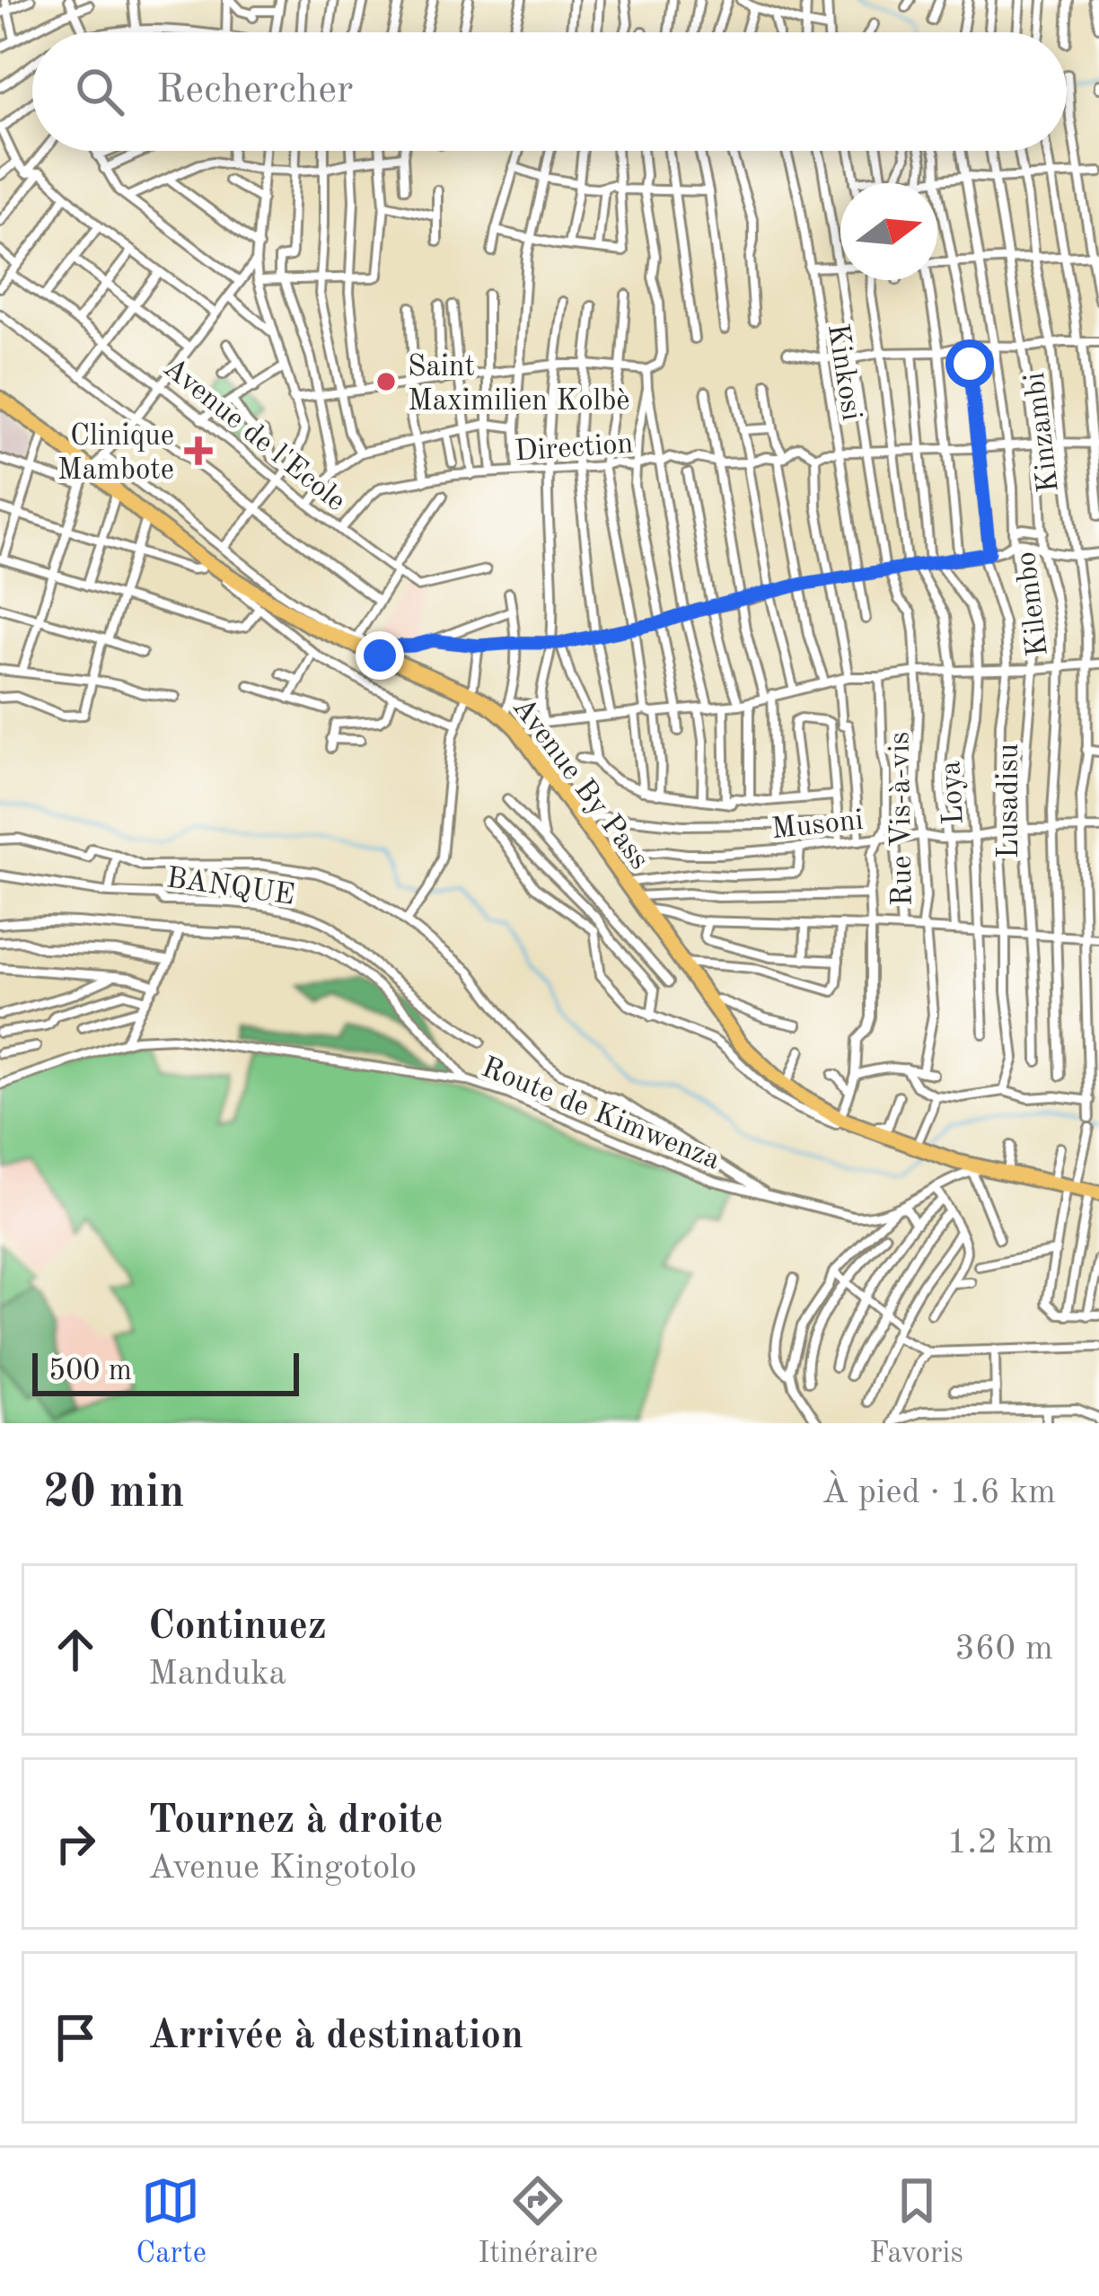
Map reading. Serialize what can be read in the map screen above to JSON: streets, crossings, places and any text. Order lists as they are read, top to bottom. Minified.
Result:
{"streets":{"highway":["Avenue By Pass"],"street":["Kinkosi","Avenue de l'Ecole","Kinzambi","Direction","Kilembo","Loya","Lusadisu","Rue Vis-à-vis","Musoni","BANQUE","Route de Kimwenza"]},"crossings":[["Avenue de l'Ecole","Direction"],["Kinzambi","Avenue By Pass"],["Kinzambi","Musoni"],["Kilembo","Musoni"],["Avenue By Pass","Musoni"],["Avenue By Pass","Route de Kimwenza"],["Loya","Musoni"],["Lusadisu","Musoni"],["Rue Vis-à-vis","Musoni"]],"places":{"other":["Saint Maximilien Kolbè"],"health":["Clinique Mambote"]},"scale_bar":"500 m","north":"right","page":{"search":"Rechercher","scale":"500 m","heading":["20 min","À pied · 1.6 km"],"list":[["Continuez","Manduka","360 m"],["Tournez à droite","Avenue Kingotolo","1.2 km"],"Arrivée à destination"],"nav":["Carte","Itinéraire","Favoris"]}}
